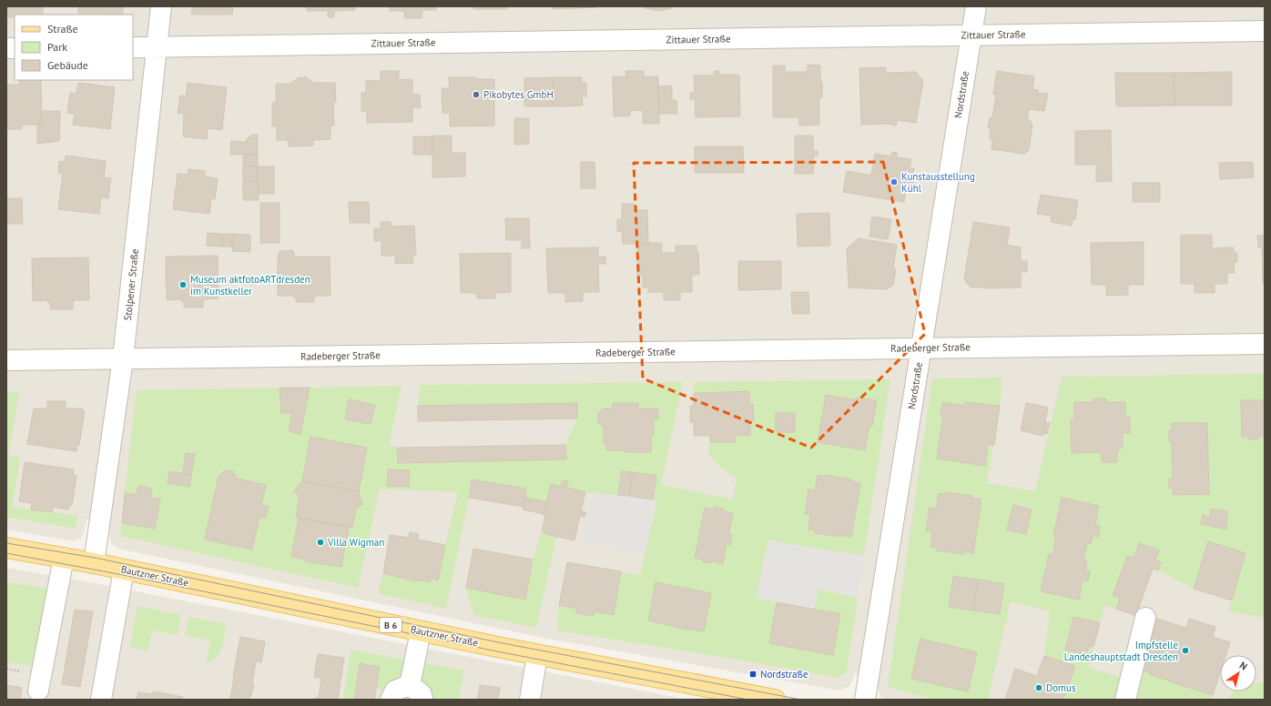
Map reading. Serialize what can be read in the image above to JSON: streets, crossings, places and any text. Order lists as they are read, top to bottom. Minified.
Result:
{"streets":{"main road":["Bautzner Straße","B 6"],"street":["Zittauer Straße","Nordstraße","Stolpener Straße","Radeberger Straße"]},"crossings":[["Zittauer Straße","Nordstraße"],["Zittauer Straße","Stolpener Straße"],["Nordstraße","Radeberger Straße"],["Stolpener Straße","Radeberger Straße"],["Stolpener Straße","Bautzner Straße"]],"places":{"other":["Pikobytes GmbH","Kunstausstellung Kühl","Museum aktfotoARTdresden im Kunstkeller","Villa Wigman","Impfstelle Landeshauptstadt Dresden","Domus"],"transit":["Nordstraße"]},"legend":["Straße","Park","Gebäude"],"north":"top right"}
